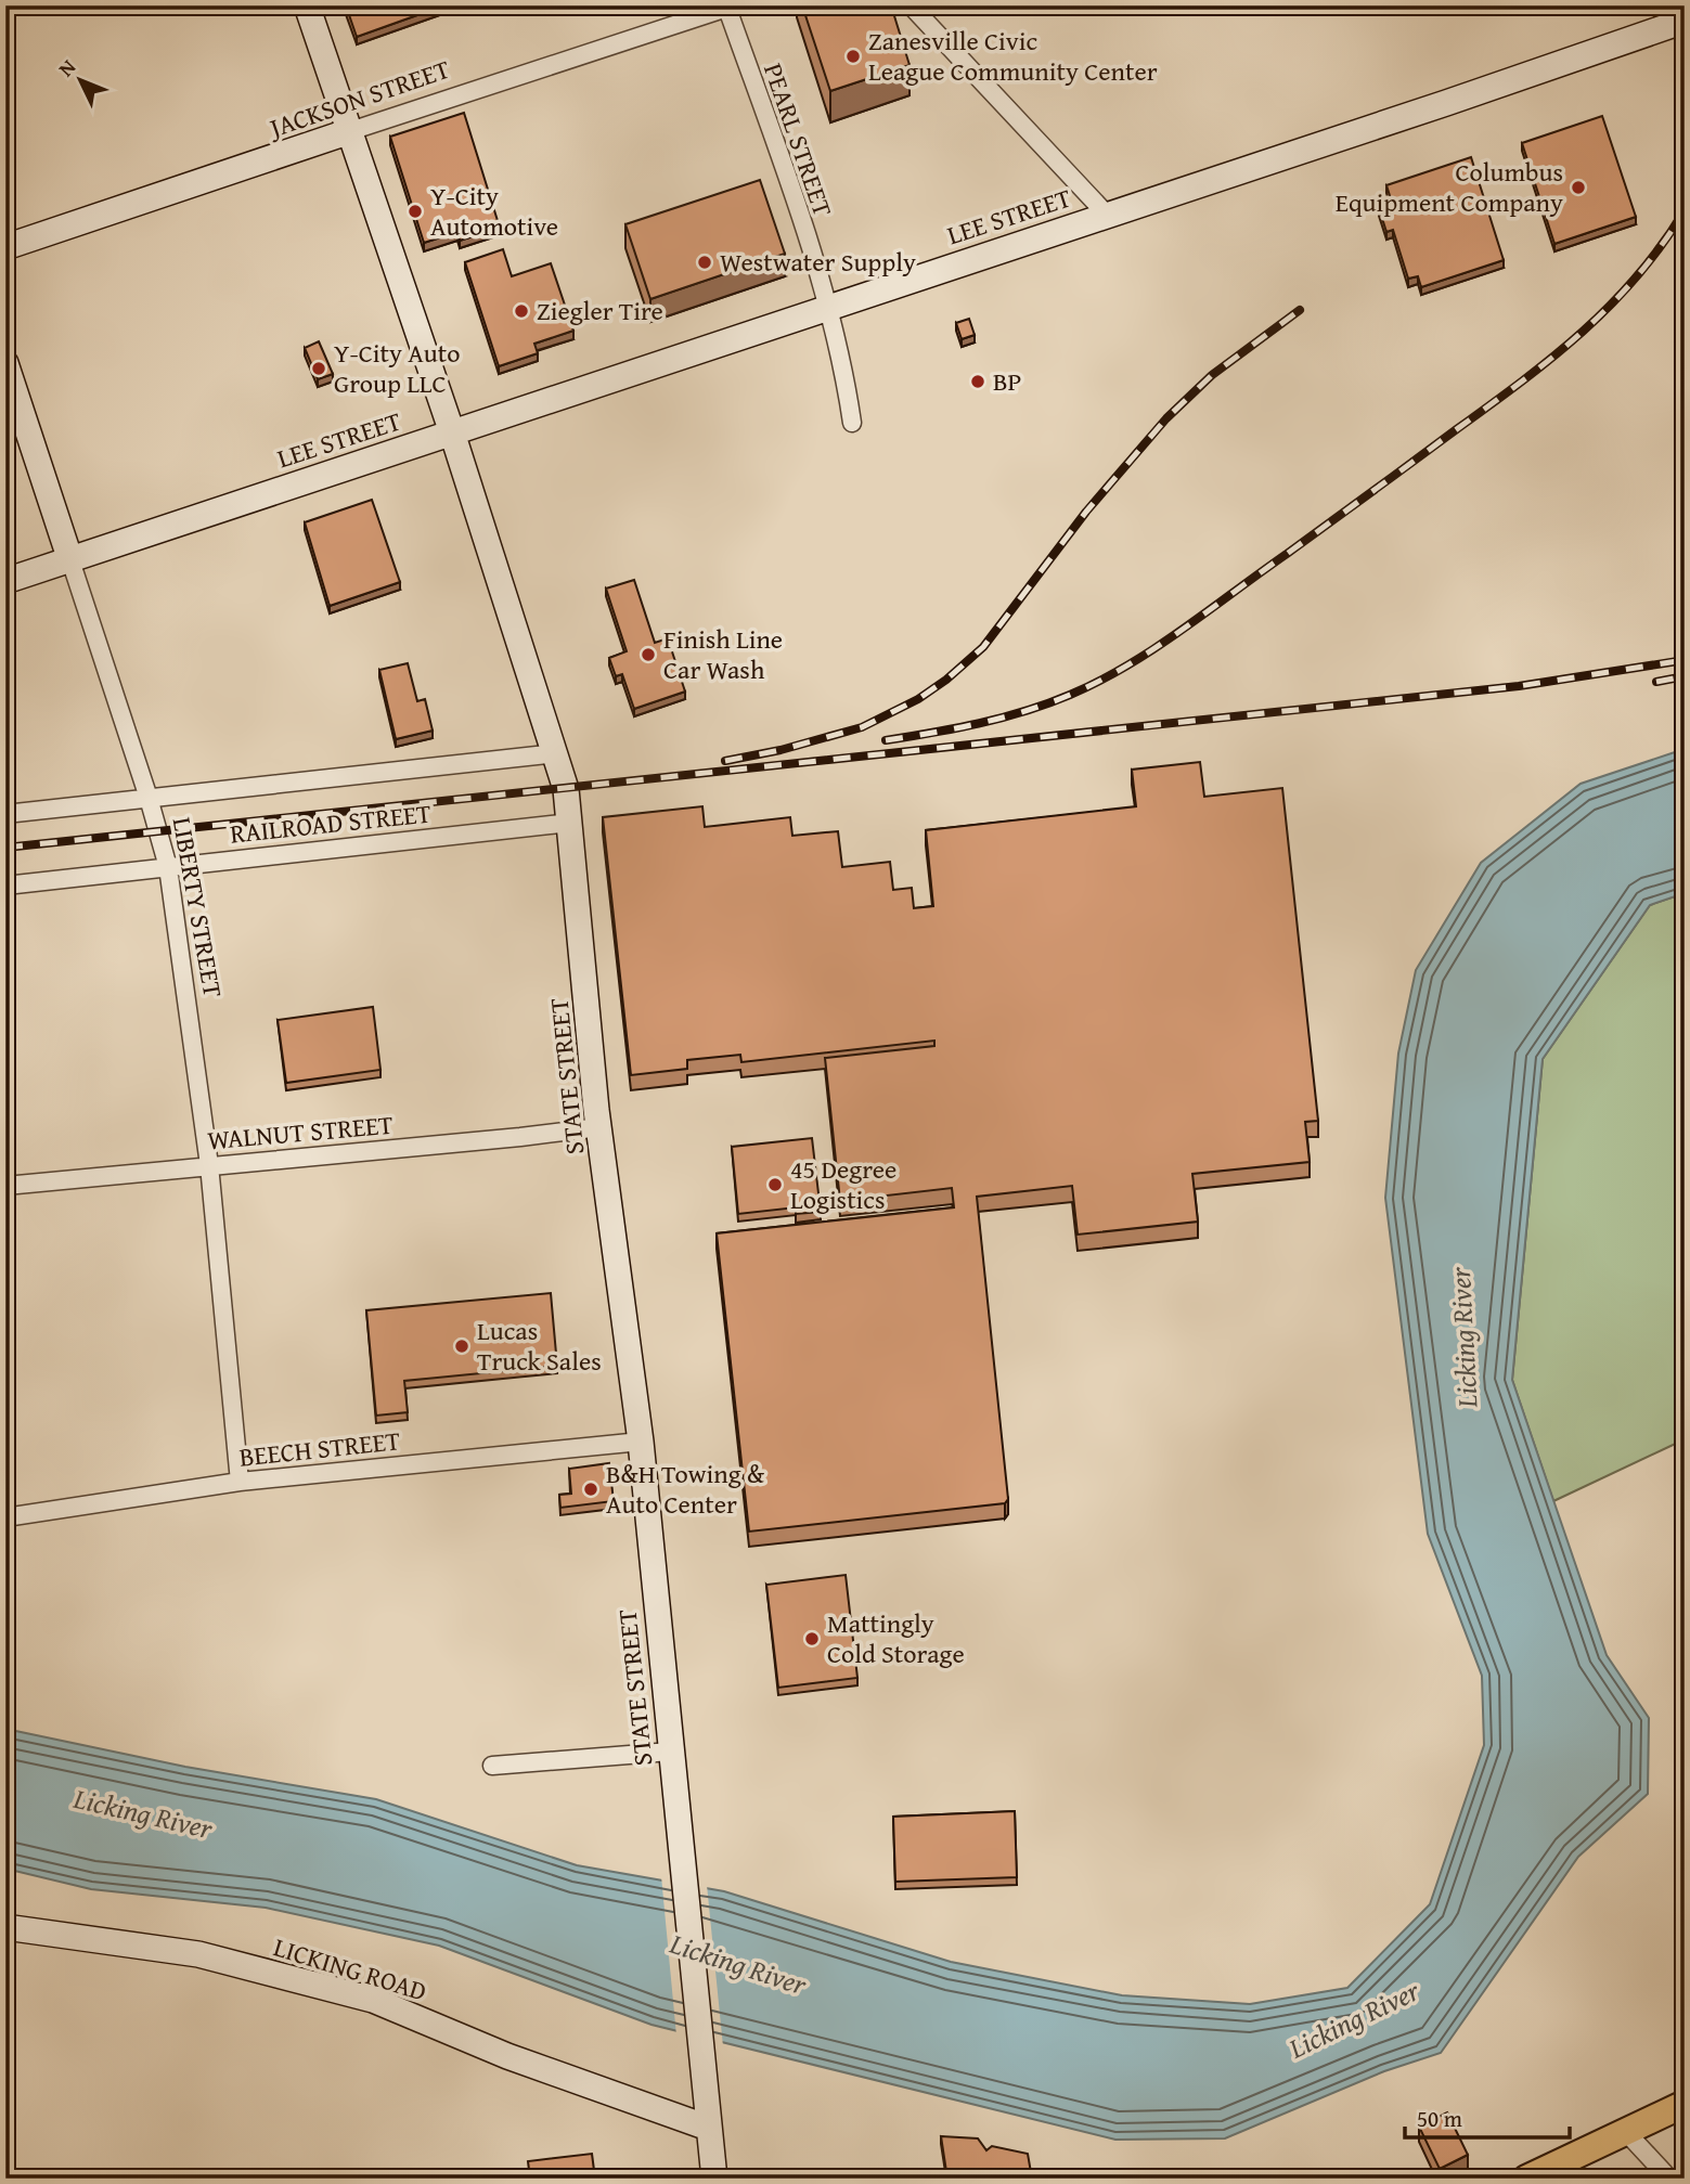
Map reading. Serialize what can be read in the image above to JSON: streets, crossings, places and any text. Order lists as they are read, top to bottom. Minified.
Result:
{"streets":{"street":["JACKSON STREET","PEARL STREET","LEE STREET","RAILROAD STREET","LIBERTY STREET","STATE STREET","WALNUT STREET","BEECH STREET","LICKING ROAD"]},"crossings":[["JACKSON STREET","PEARL STREET"],["JACKSON STREET","STATE STREET"],["PEARL STREET","LEE STREET"],["LEE STREET","LIBERTY STREET"],["LEE STREET","STATE STREET"],["RAILROAD STREET","LIBERTY STREET"],["RAILROAD STREET","STATE STREET"],["LIBERTY STREET","WALNUT STREET"],["LIBERTY STREET","BEECH STREET"],["STATE STREET","WALNUT STREET"],["STATE STREET","BEECH STREET"],["STATE STREET","LICKING ROAD"]],"water":["Licking River"],"places":["Zanesville Civic League Community Center","Columbus Equipment Company","Y-City Automotive","Westwater Supply","Ziegler Tire","Y-City Auto Group LLC","BP","Finish Line Car Wash","45 Degree Logistics","Lucas Truck Sales","B&H Towing & Auto Center","Mattingly Cold Storage"],"scale_bar":"50 m","north":"top left"}
